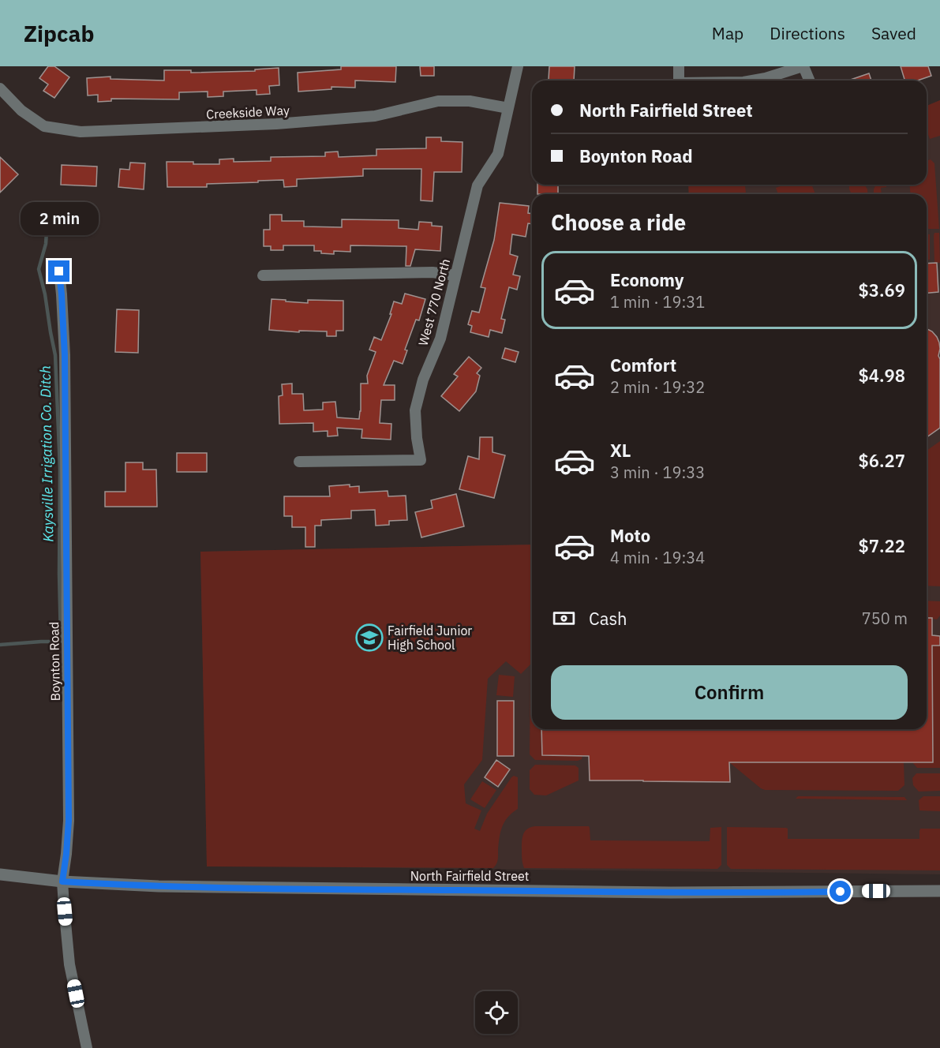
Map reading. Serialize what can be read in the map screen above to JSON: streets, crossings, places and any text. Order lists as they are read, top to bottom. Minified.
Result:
{"streets":{"street":["Creekside Way","West 770 North","Boynton Road","North Fairfield Street"]},"crossings":[["Creekside Way","West 770 North"],["Boynton Road","North Fairfield Street"]],"water":["Kaysville Irrigation Co. Ditch"],"places":{"school or university":["Fairfield Junior High School"]},"page":{"header":"Zipcab","nav":["Map","Directions","Saved"],"banner":["North Fairfield Street","Boynton Road"],"heading":"Choose a ride","bubble":"2 min","list":[{"name":"Economy","note":"1 min · 19:31","value":"$3.69"},{"name":"Comfort","note":"2 min · 19:32","value":"$4.98"},{"name":"XL","note":"3 min · 19:33","value":"$6.27"},{"name":"Moto","note":"4 min · 19:34","value":"$7.22"}],"pay":["Cash","750 m"],"buttons":"Confirm"}}
